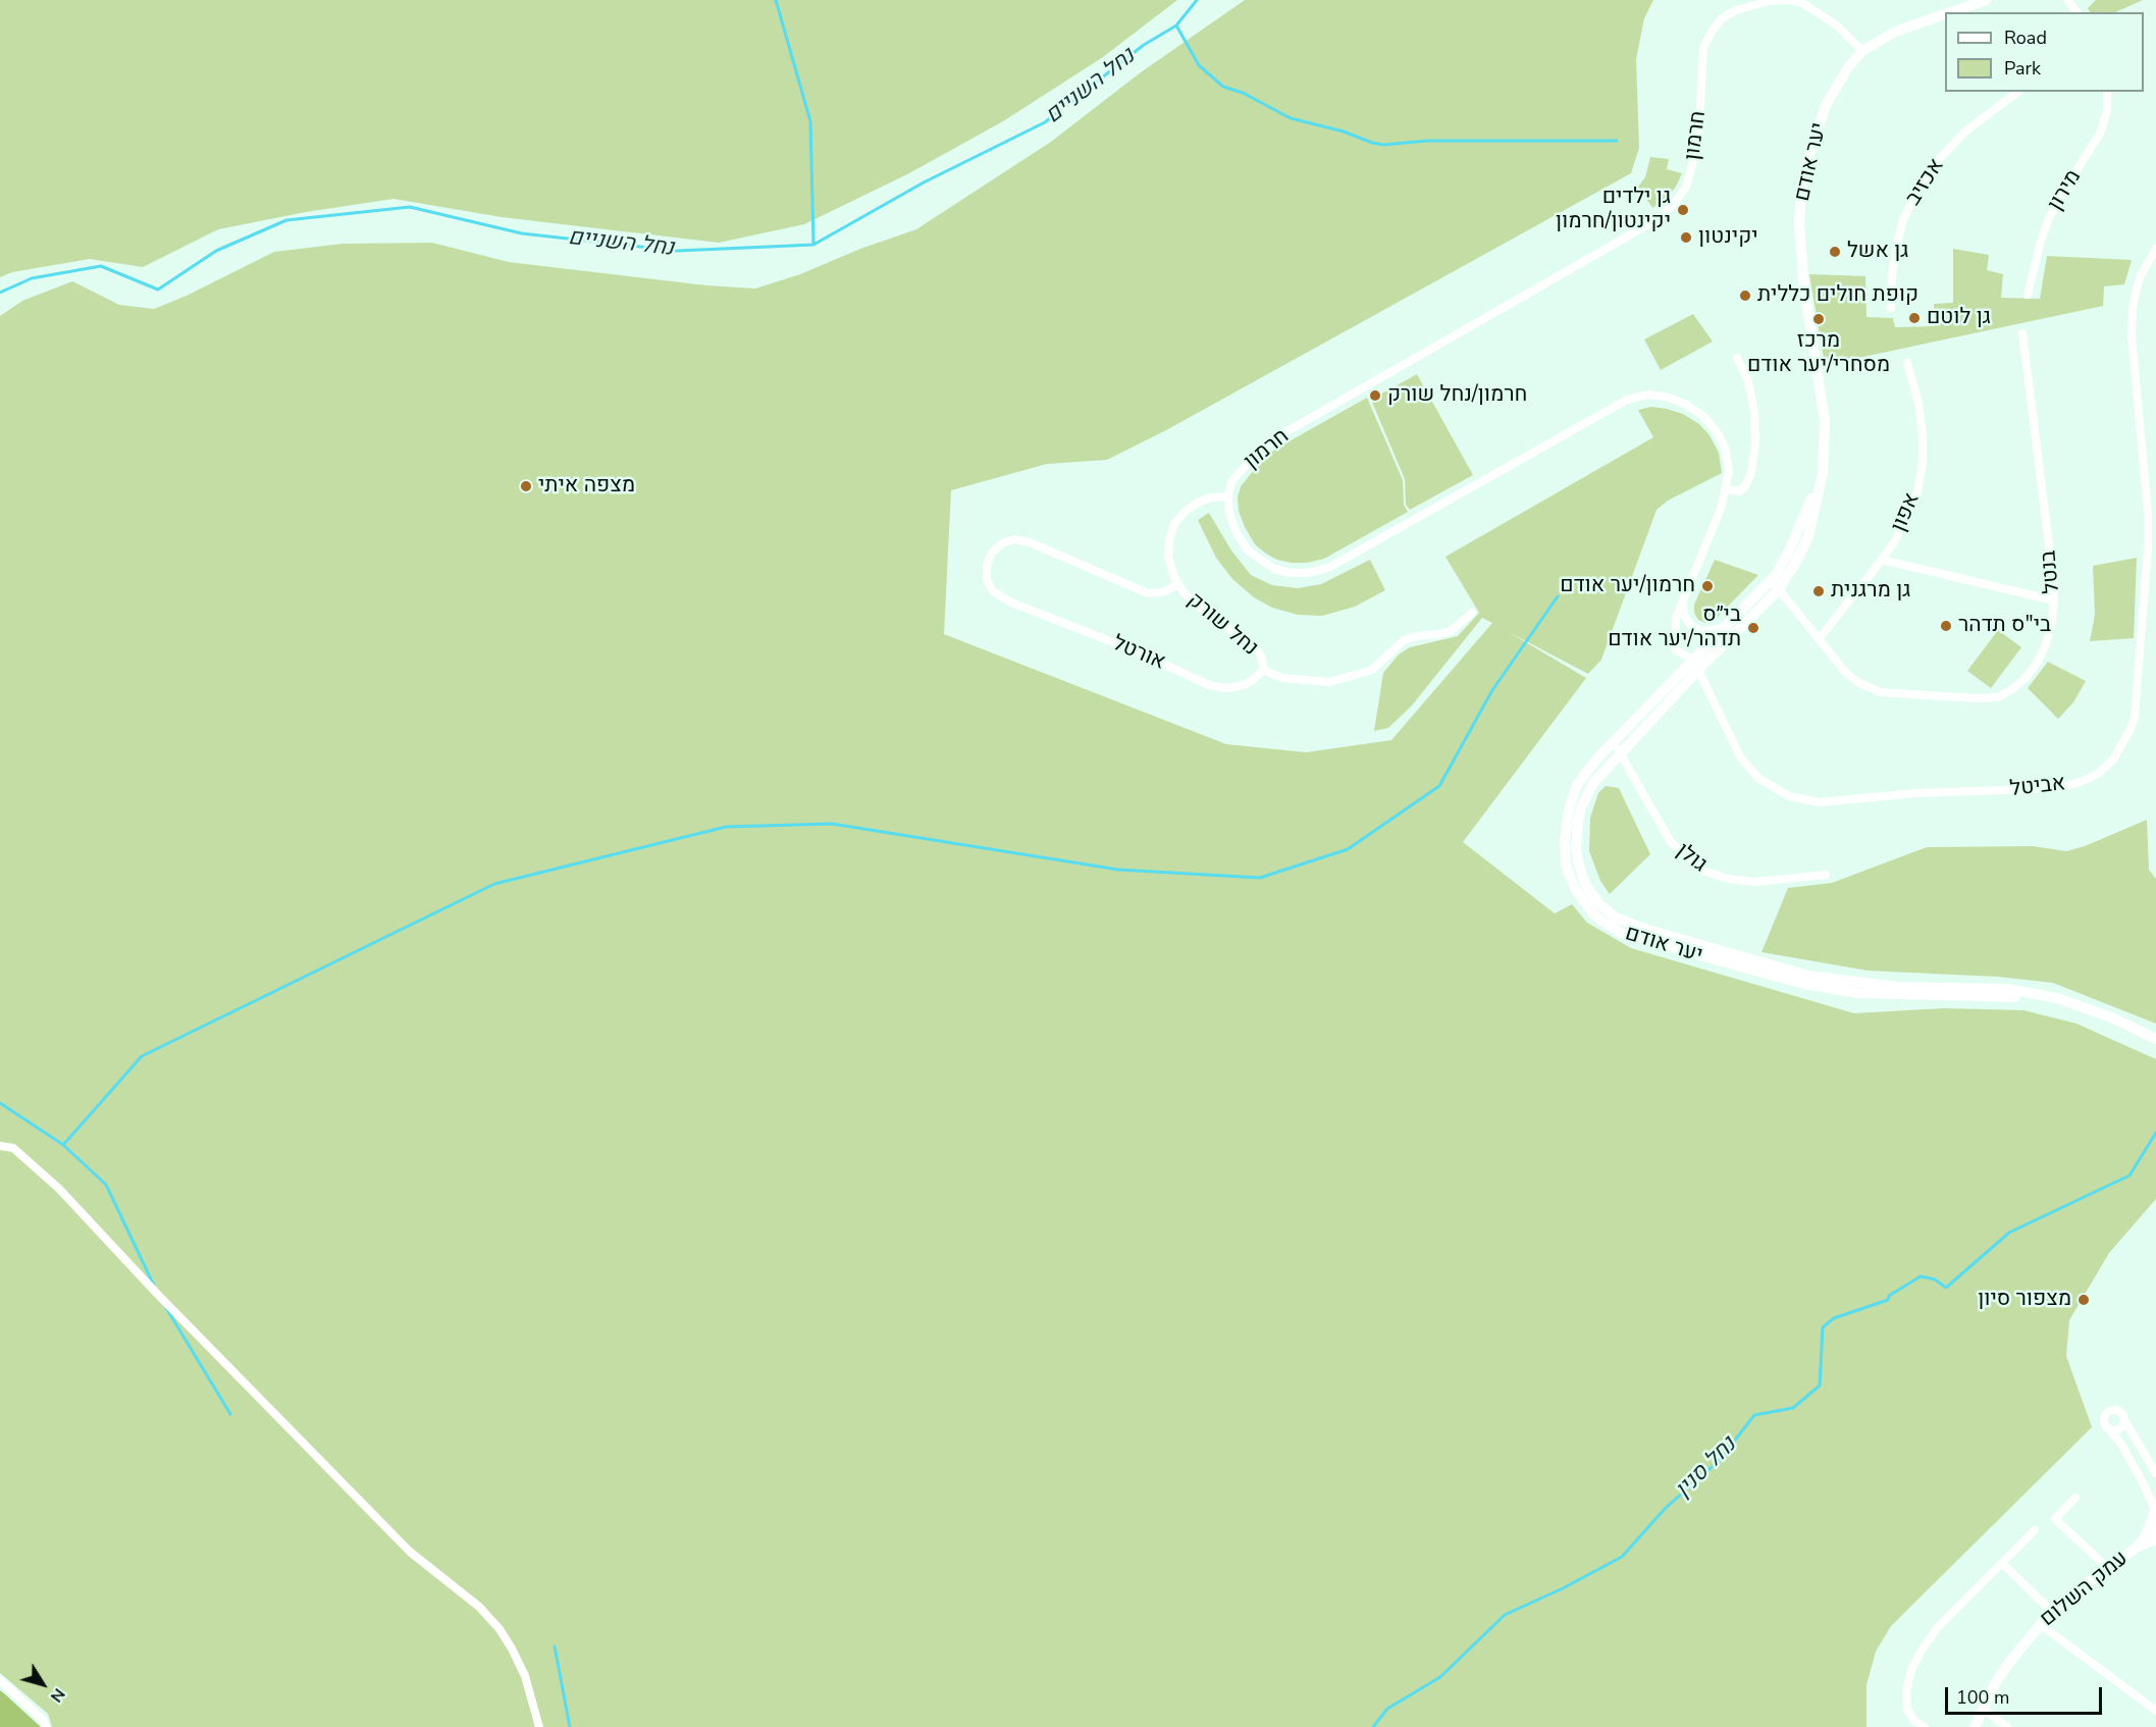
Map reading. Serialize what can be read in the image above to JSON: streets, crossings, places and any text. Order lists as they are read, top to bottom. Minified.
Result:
{"streets":{"street":["חרמון","יער אודם","אכזיב","מירון","אפון","בנטל","נחל שורק","אורטל","אביטל","גולן","עמק השלום"]},"crossings":[["חרמון","יער אודם"],["חרמון","נחל שורק"],["יער אודם","בנטל"],["יער אודם","אביטל"],["יער אודם","גולן"],["אפון","בנטל"],["נחל שורק","אורטל"]],"water":["נחל השניים","נחל סנין"],"places":["גן ילדים יקינטון/חרמון","יקינטון","גן אשל","קופת חולים כללית","גן לוטם","מרכז מסחרי/יער אודם","חרמון/נחל שורק","מצפה איתי","חרמון/יער אודם","גן מרגנית","בי\"ס תדהר","בי״ס תדהר/יער אודם","מצפור סיון"],"legend":["Road","Park"],"scale_bar":"100 m","north":"bottom right"}
